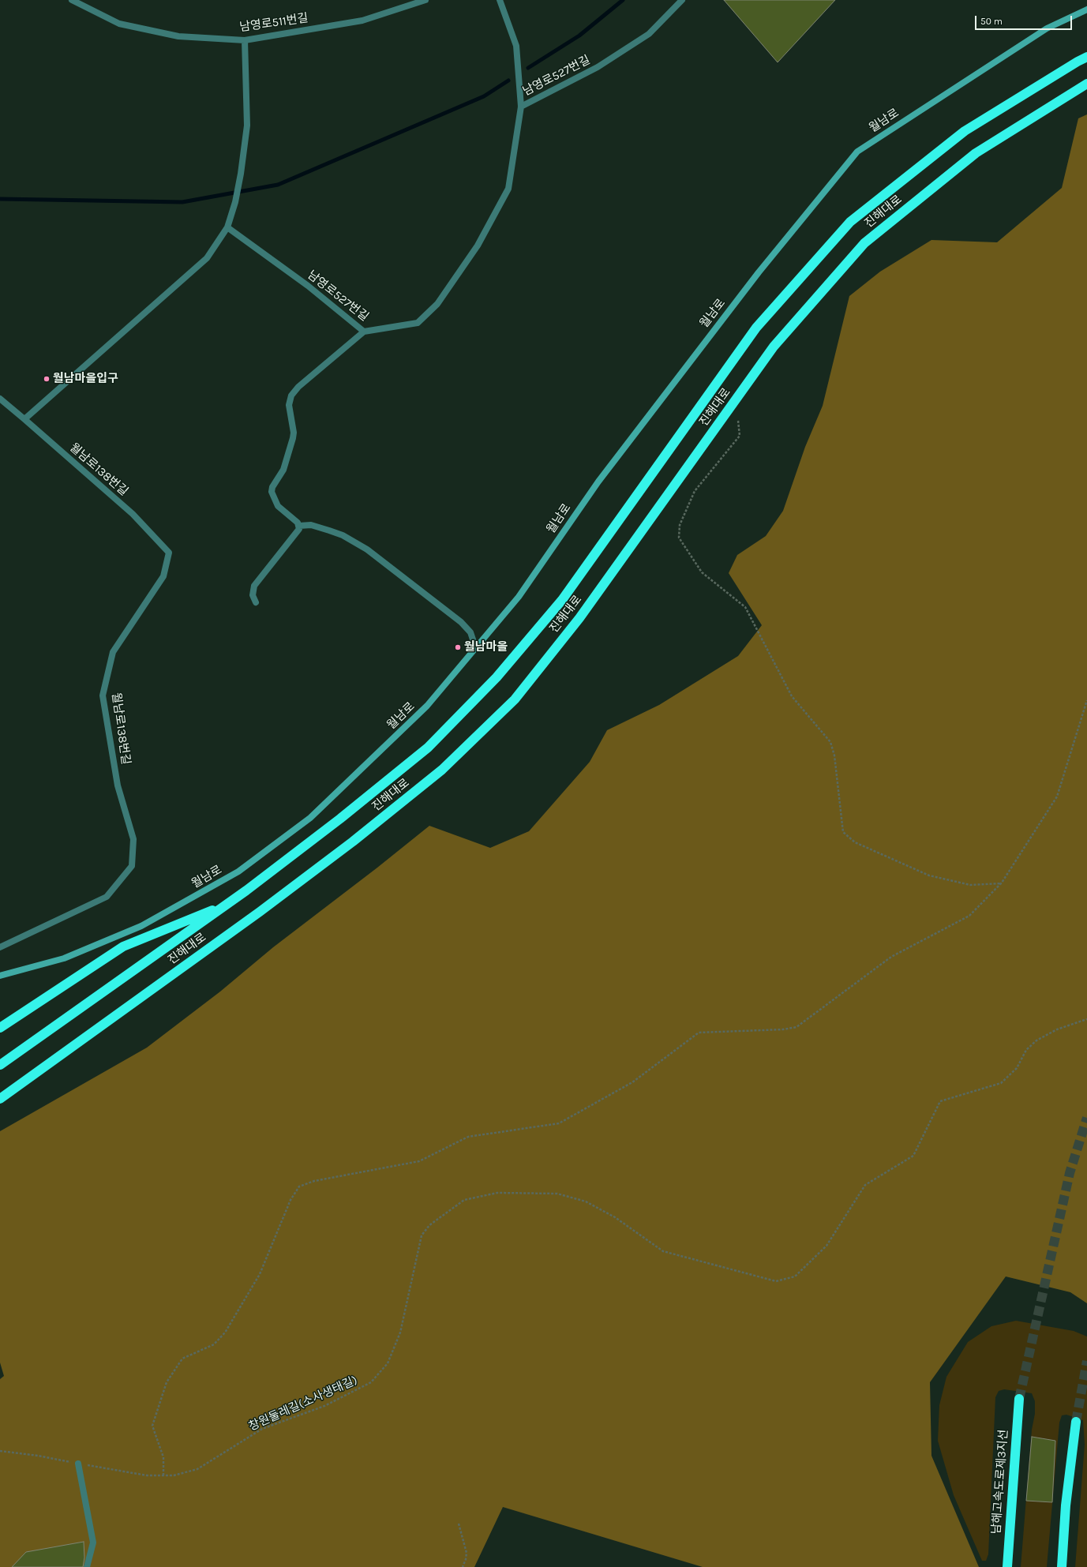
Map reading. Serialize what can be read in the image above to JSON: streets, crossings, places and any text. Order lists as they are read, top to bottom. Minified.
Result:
{"streets":{"highway":["진해대로","남해고속도로제3지선"],"main road":["월남로"],"street":["남영로511번길","남영로527번길","월남로138번길"],"path":["창원둘레길(소사생태길)"]},"places":["월남마을입구","월남마을"],"scale_bar":"50 m"}
